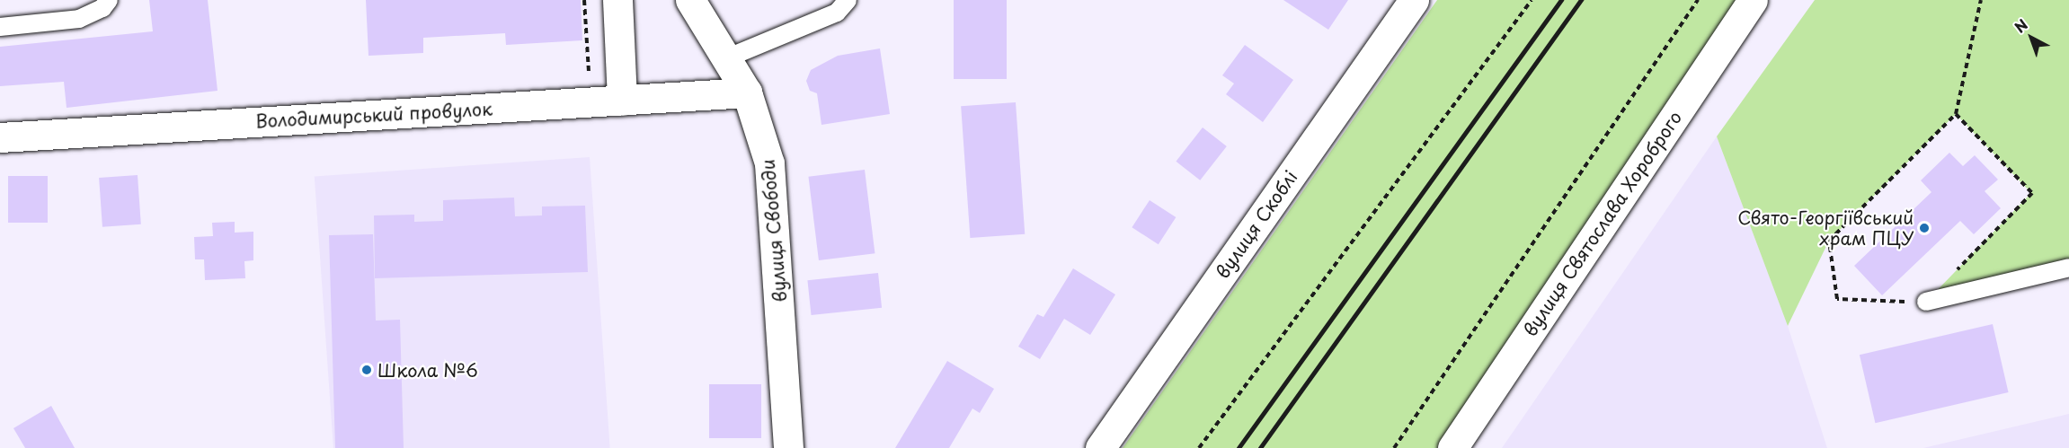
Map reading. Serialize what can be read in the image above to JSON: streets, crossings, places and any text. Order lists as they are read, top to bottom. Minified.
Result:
{"streets":{"street":["Володимирський провулок","вулиця Святослава Хороброго","вулиця Скоблі","вулиця Свободи"]},"crossings":[["Володимирський провулок","вулиця Свободи"]],"places":["Свято-Георгіївський храм ПЦУ","Школа №6"],"north":"top left"}
